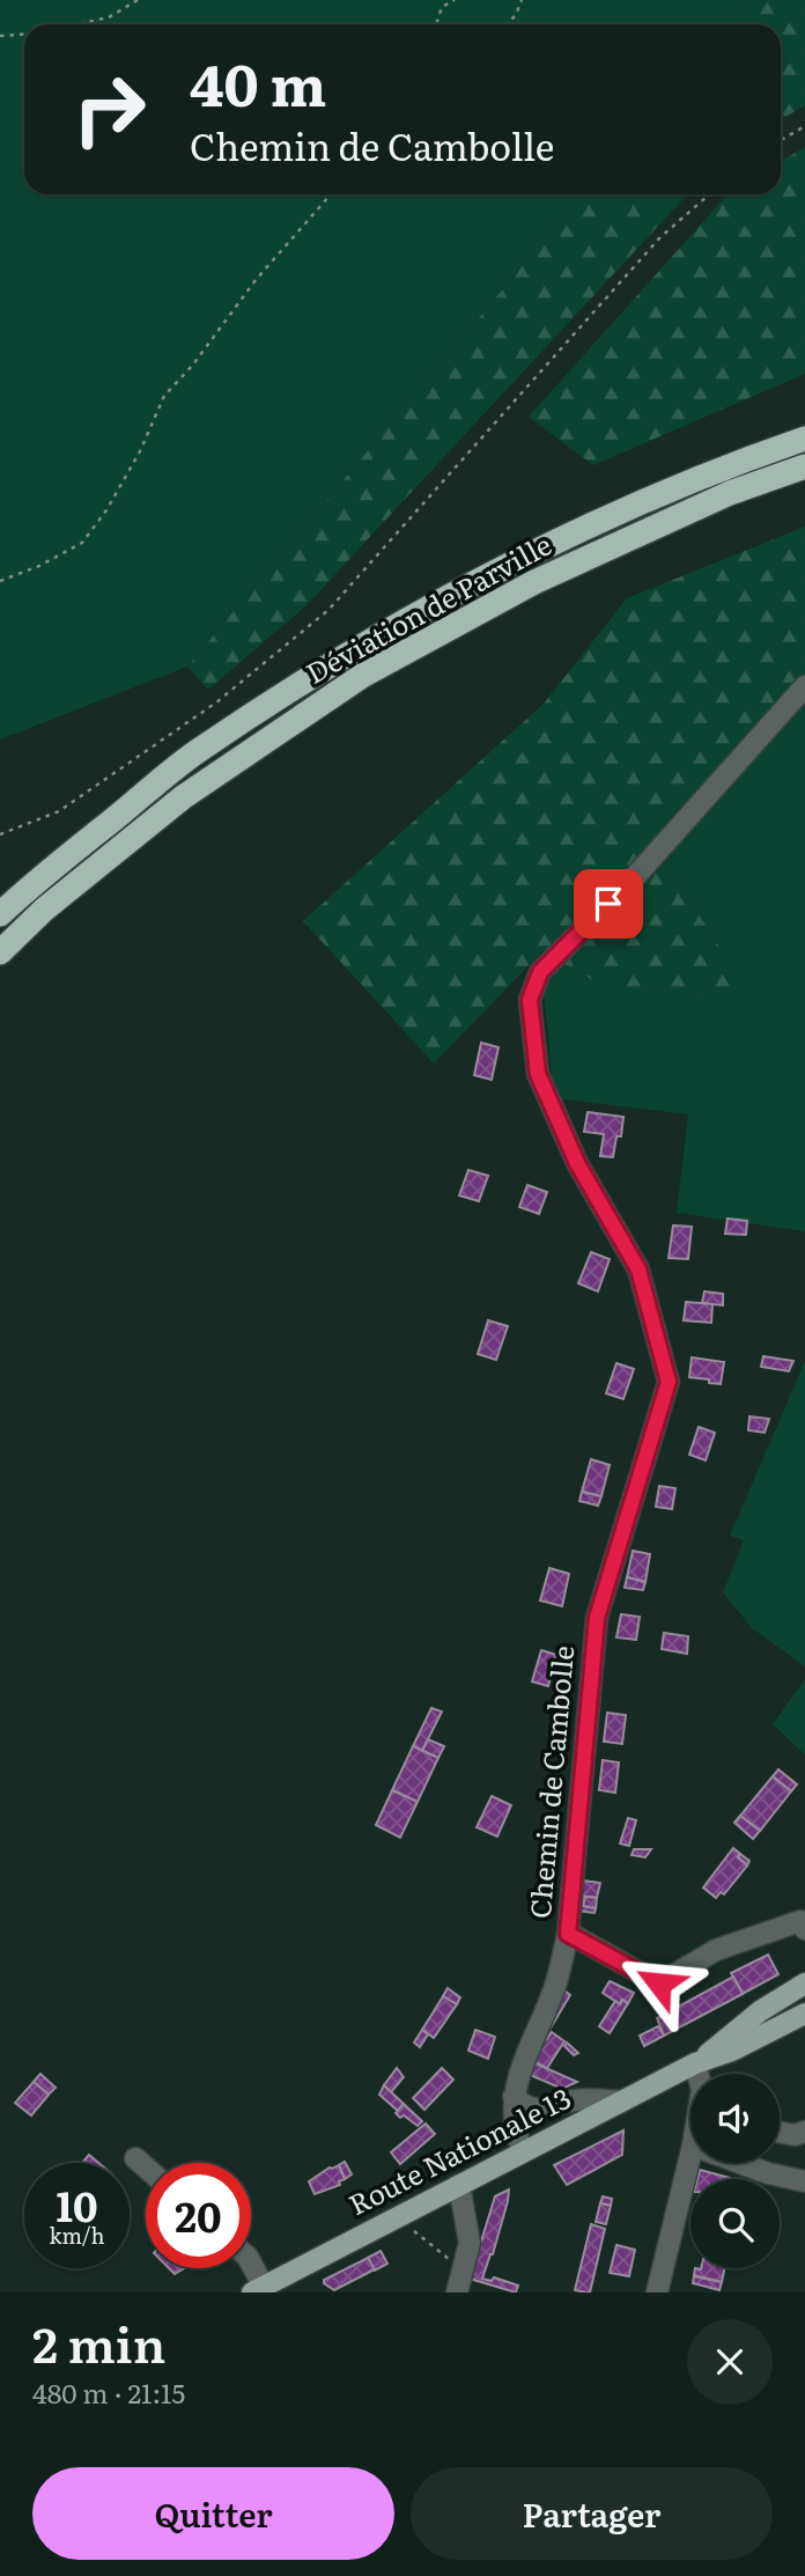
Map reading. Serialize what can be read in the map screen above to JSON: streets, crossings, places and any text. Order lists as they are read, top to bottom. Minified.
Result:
{"streets":{"highway":["Déviation de Parville"],"main road":["Route Nationale 13"],"street":["Chemin de Cambolle"]},"crossings":[["Chemin de Cambolle","Route Nationale 13"]],"page":{"turn":["40 m","Chemin de Cambolle"],"speed":"10 km/h","limit":"20","heading":["2 min","480 m · 21:15"],"buttons":["Quitter","Partager"]}}
